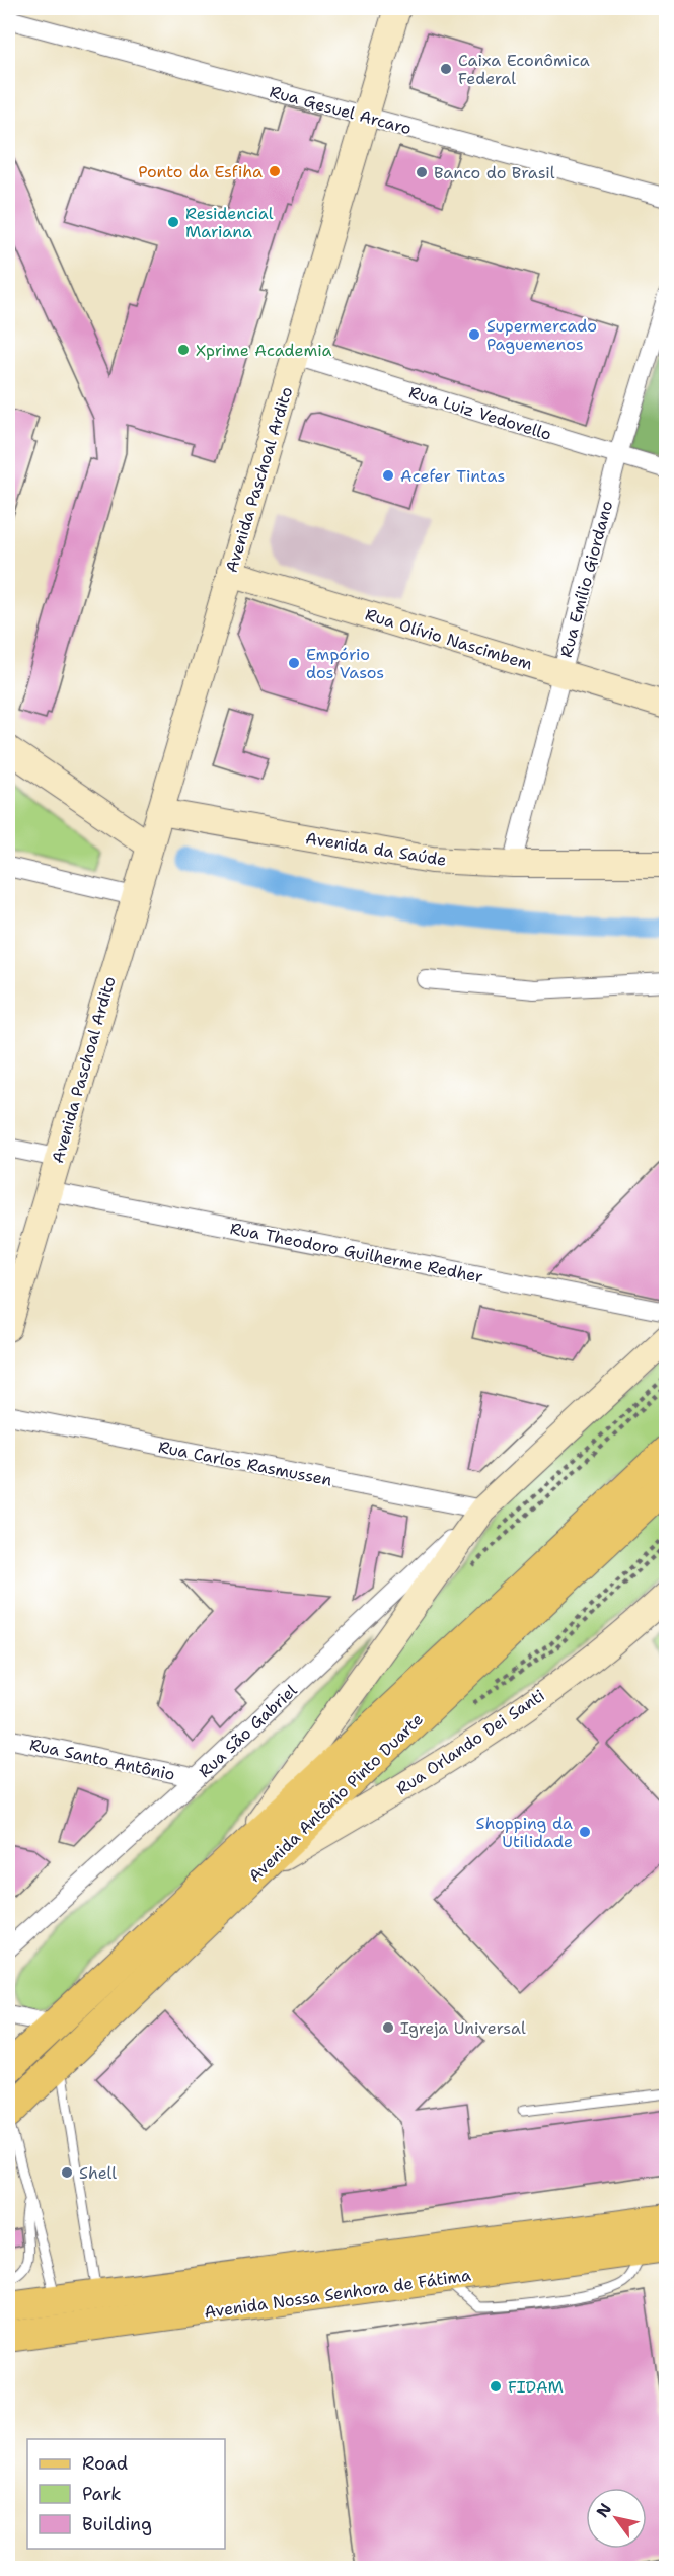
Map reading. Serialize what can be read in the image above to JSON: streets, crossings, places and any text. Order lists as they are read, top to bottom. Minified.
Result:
{"streets":{"main road":["Avenida Paschoal Ardito","Rua Olívio Nascimbem","Avenida da Saúde","Rua São Gabriel","Rua Orlando Dei Santi","Avenida Antônio Pinto Duarte","Avenida Nossa Senhora de Fátima"],"street":["Rua Gesuel Arcaro","Rua Luiz Vedovello","Rua Emílio Giordano","Rua Theodoro Guilherme Redher","Rua Carlos Rasmussen","Rua Santo Antônio"]},"crossings":[["Rua Gesuel Arcaro","Avenida Paschoal Ardito"],["Rua Luiz Vedovello","Avenida Paschoal Ardito"],["Rua Luiz Vedovello","Rua Emílio Giordano"],["Avenida Paschoal Ardito","Rua Olívio Nascimbem"],["Avenida Paschoal Ardito","Avenida da Saúde"],["Avenida Paschoal Ardito","Rua Theodoro Guilherme Redher"],["Rua Emílio Giordano","Rua Olívio Nascimbem"],["Rua Emílio Giordano","Avenida da Saúde"],["Rua Carlos Rasmussen","Rua São Gabriel"],["Rua São Gabriel","Rua Orlando Dei Santi"],["Rua São Gabriel","Rua Santo Antônio"],["Rua São Gabriel","Avenida Antônio Pinto Duarte"],["Rua Orlando Dei Santi","Avenida Antônio Pinto Duarte"]],"places":["Caixa Econômica Federal","Ponto da Esfiha","Banco do Brasil","Residencial Mariana","Supermercado Paguemenos","Xprime Academia","Acefer Tintas","Empório dos Vasos","Shopping da Utilidade","Igreja Universal","Shell","FIDAM"],"legend":["Road","Park","Building"],"north":"top left"}
